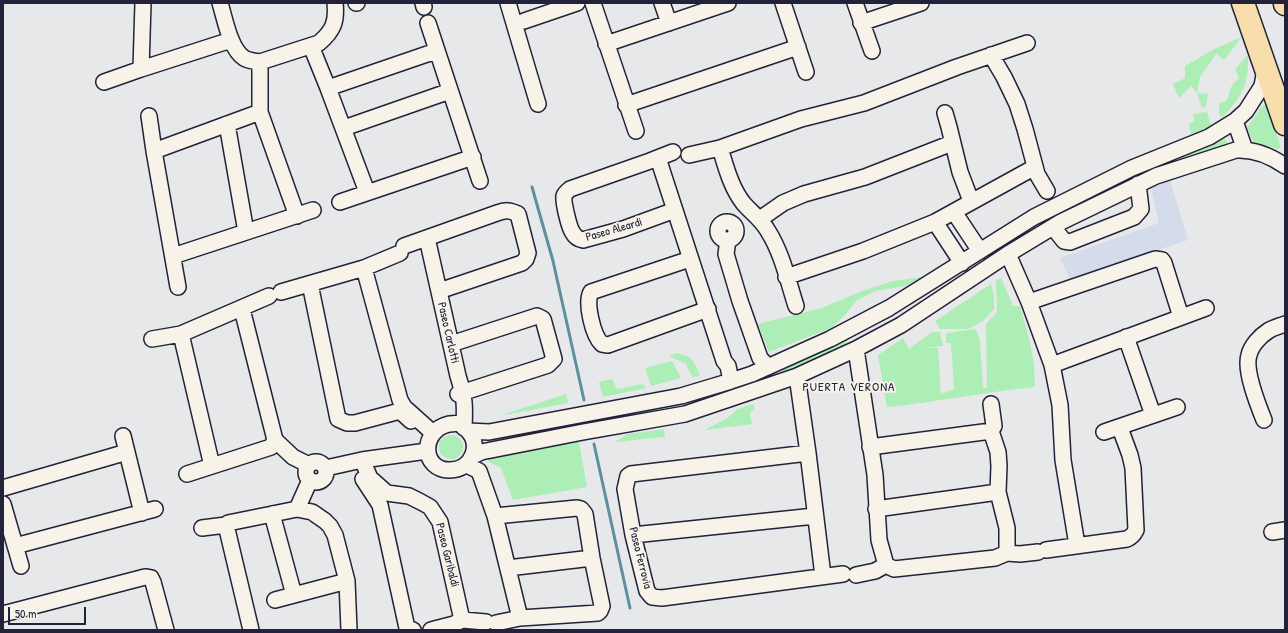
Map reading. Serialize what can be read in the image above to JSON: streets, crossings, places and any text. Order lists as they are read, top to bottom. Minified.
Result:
{"streets":{"street":["Paseo Aleardi","Paseo Carlotti","Paseo Garibaldi","Paseo Ferrovia"]},"districts":["PUERTA VERONA"],"scale_bar":"50 m"}
